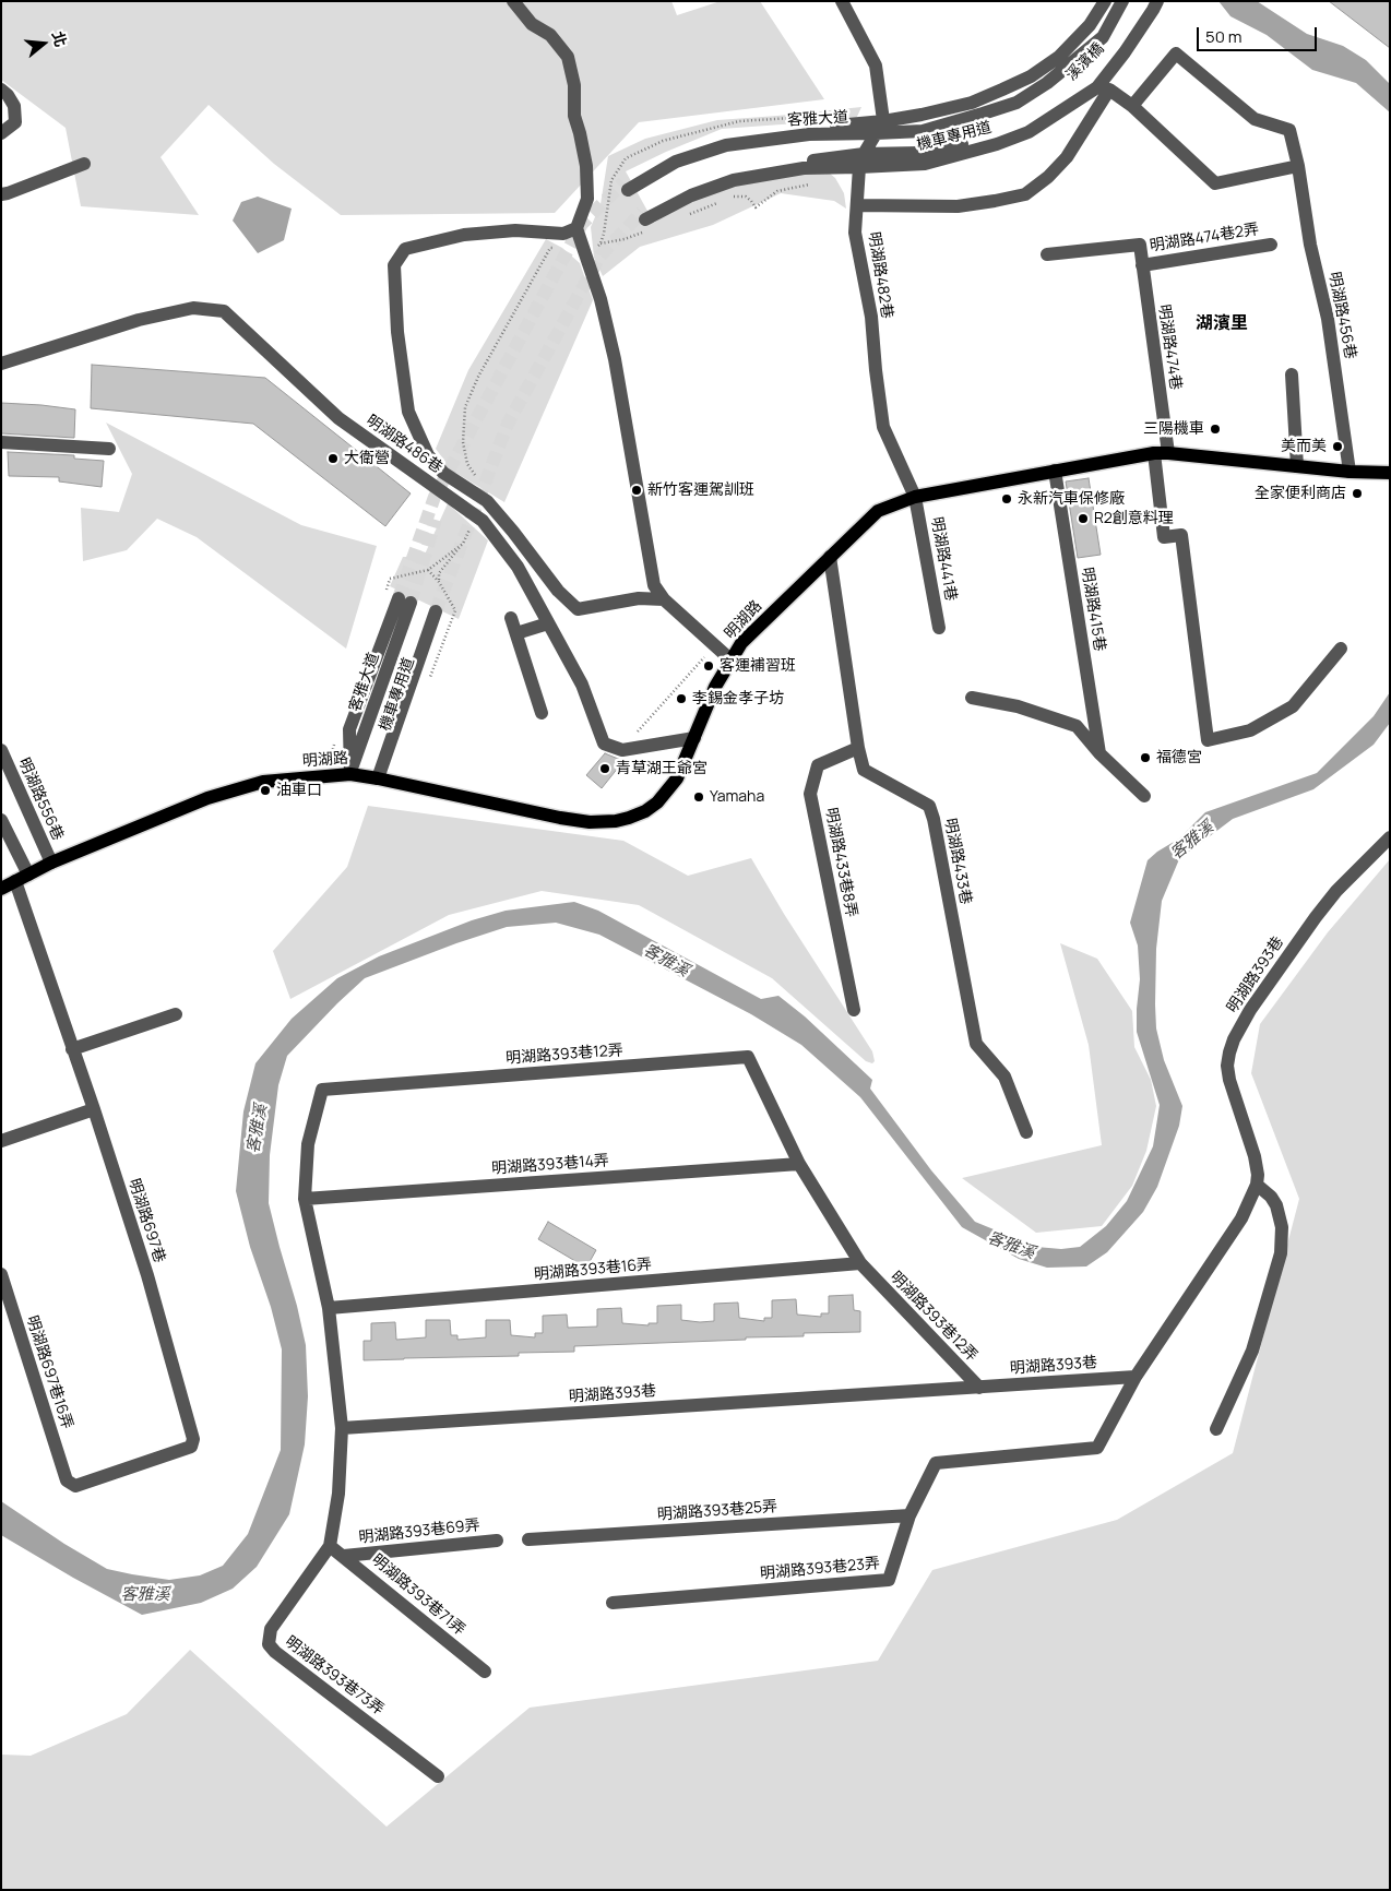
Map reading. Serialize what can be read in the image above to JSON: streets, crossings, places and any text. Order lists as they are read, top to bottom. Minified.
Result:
{"streets":{"main road":["明湖路"],"street":["溪濱橋","客雅大道","機車專用道","明湖路474巷2弄","明湖路482巷","明湖路456巷","明湖路474巷","明湖路486巷","明湖路441巷","明湖路415巷","明湖路556巷","明湖路433巷","明湖路433巷8弄","明湖路393巷","明湖路393巷12弄","明湖路393巷14弄","明湖路697巷","明湖路393巷16弄","明湖路697巷16弄","明湖路393巷25弄","明湖路393巷69弄","明湖路393巷23弄","明湖路393巷71弄","明湖路393巷73弄"]},"crossings":[["溪濱橋","客雅大道"],["客雅大道","機車專用道"],["客雅大道","明湖路482巷"],["客雅大道","明湖路"],["機車專用道","明湖路482巷"],["明湖路474巷2弄","明湖路474巷"],["明湖路482巷","明湖路441巷"],["明湖路482巷","明湖路"],["明湖路456巷","明湖路"],["明湖路474巷","明湖路"],["明湖路441巷","明湖路"],["明湖路415巷","明湖路"],["明湖路","明湖路556巷"],["明湖路","明湖路433巷"],["明湖路","明湖路697巷"],["明湖路433巷","明湖路433巷8弄"],["明湖路393巷","明湖路393巷12弄"],["明湖路393巷","明湖路393巷23弄"],["明湖路393巷","明湖路393巷73弄"],["明湖路393巷12弄","明湖路393巷14弄"],["明湖路393巷12弄","明湖路393巷16弄"],["明湖路393巷12弄","明湖路393巷73弄"],["明湖路697巷","明湖路697巷16弄"],["明湖路393巷25弄","明湖路393巷23弄"],["明湖路393巷69弄","明湖路393巷71弄"],["明湖路393巷71弄","明湖路393巷73弄"]],"districts":["湖濱里"],"water":["客雅溪"],"places":["三陽機車","美而美","大衛營","新竹客運駕訓班","全家便利商店","永新汽車保修廠","R2創意料理","客運補習班","李錫金孝子坊","福德宮","青草湖王爺宮","油車口","Yamaha"],"scale_bar":"50 m","north":"right"}
